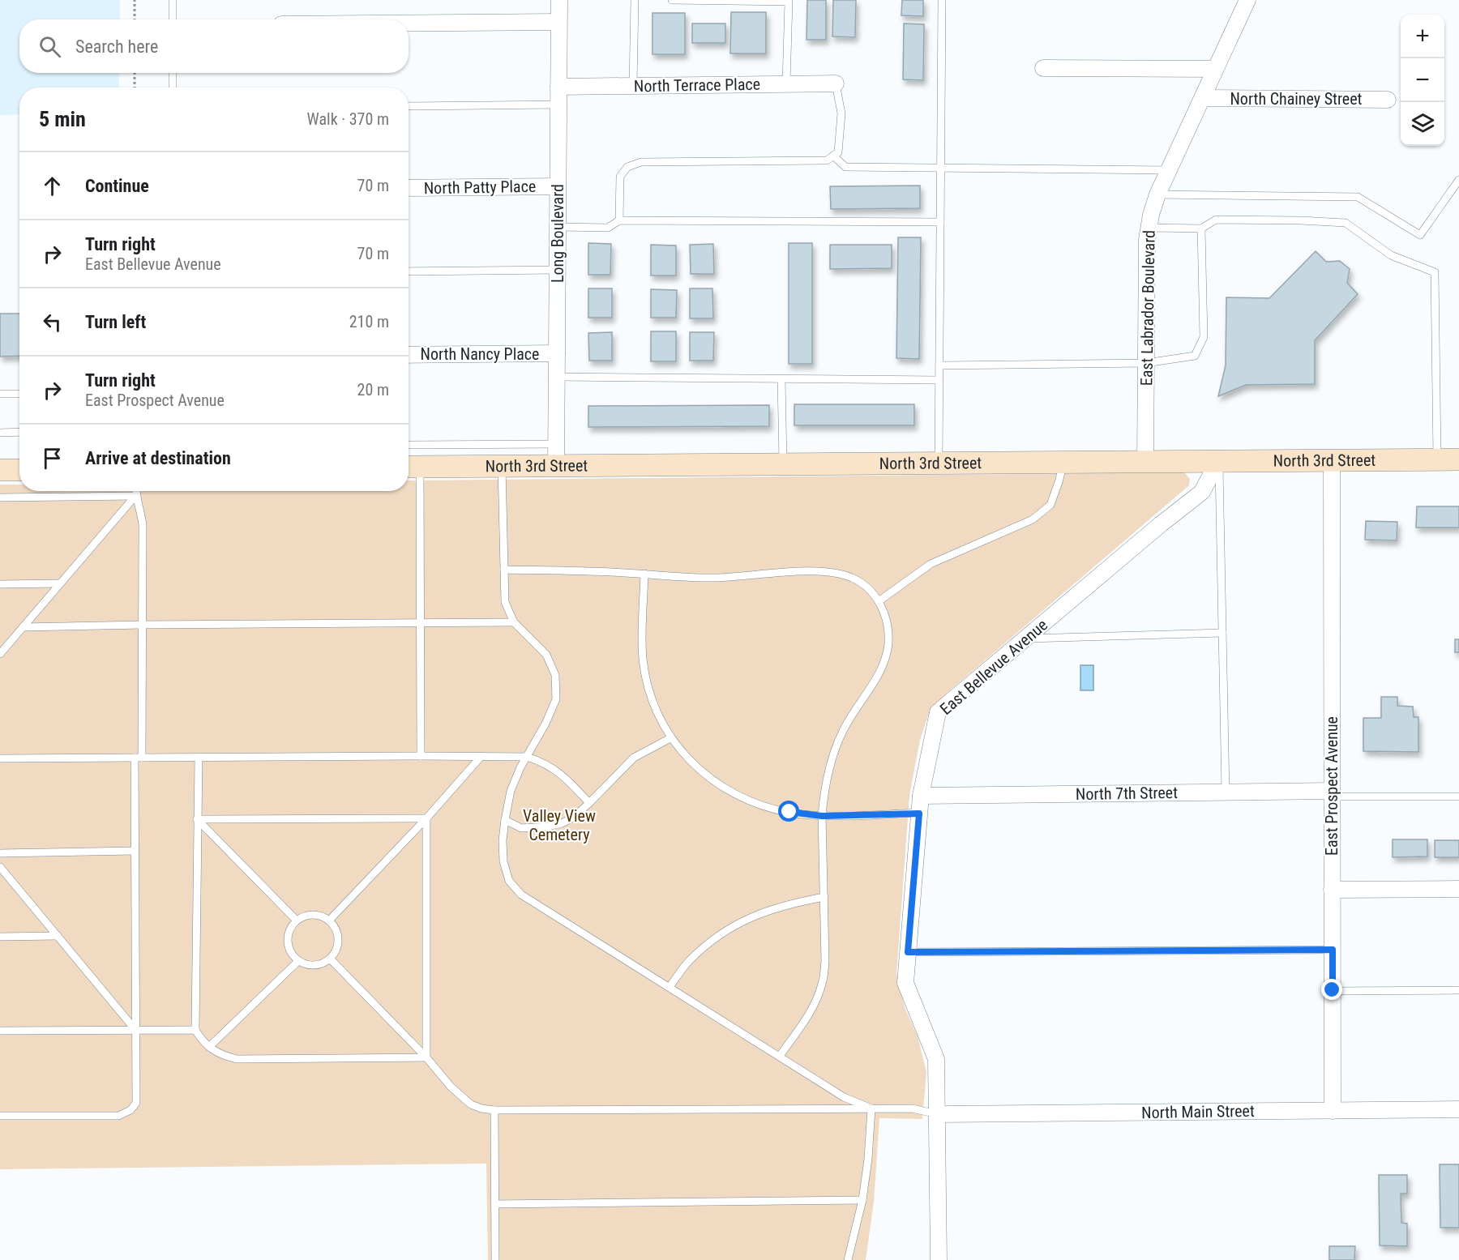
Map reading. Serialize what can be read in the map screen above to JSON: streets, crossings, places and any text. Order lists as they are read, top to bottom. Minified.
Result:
{"streets":{"main road":["North 3rd Street"],"street":["North Terrace Place","North Chainey Street","North Patty Place","Long Boulevard","East Labrador Boulevard","North Nancy Place","East Bellevue Avenue","East Prospect Avenue","North 7th Street","North Main Street"]},"crossings":[["North Terrace Place","Long Boulevard"],["North Chainey Street","East Labrador Boulevard"],["North Patty Place","Long Boulevard"],["Long Boulevard","North Nancy Place"],["Long Boulevard","North 3rd Street"],["East Labrador Boulevard","North 3rd Street"],["North 3rd Street","East Bellevue Avenue"],["North 3rd Street","East Prospect Avenue"],["East Bellevue Avenue","North 7th Street"],["East Bellevue Avenue","North Main Street"],["East Prospect Avenue","North 7th Street"],["East Prospect Avenue","North Main Street"]],"parks":["Valley View Cemetery"],"page":{"map_buttons":["+","−"],"search":"Search here","heading":["5 min","Walk · 370 m"],"list":[["Continue","70 m"],["Turn right","East Bellevue Avenue","70 m"],["Turn left","210 m"],["Turn right","East Prospect Avenue","20 m"],"Arrive at destination"]}}
